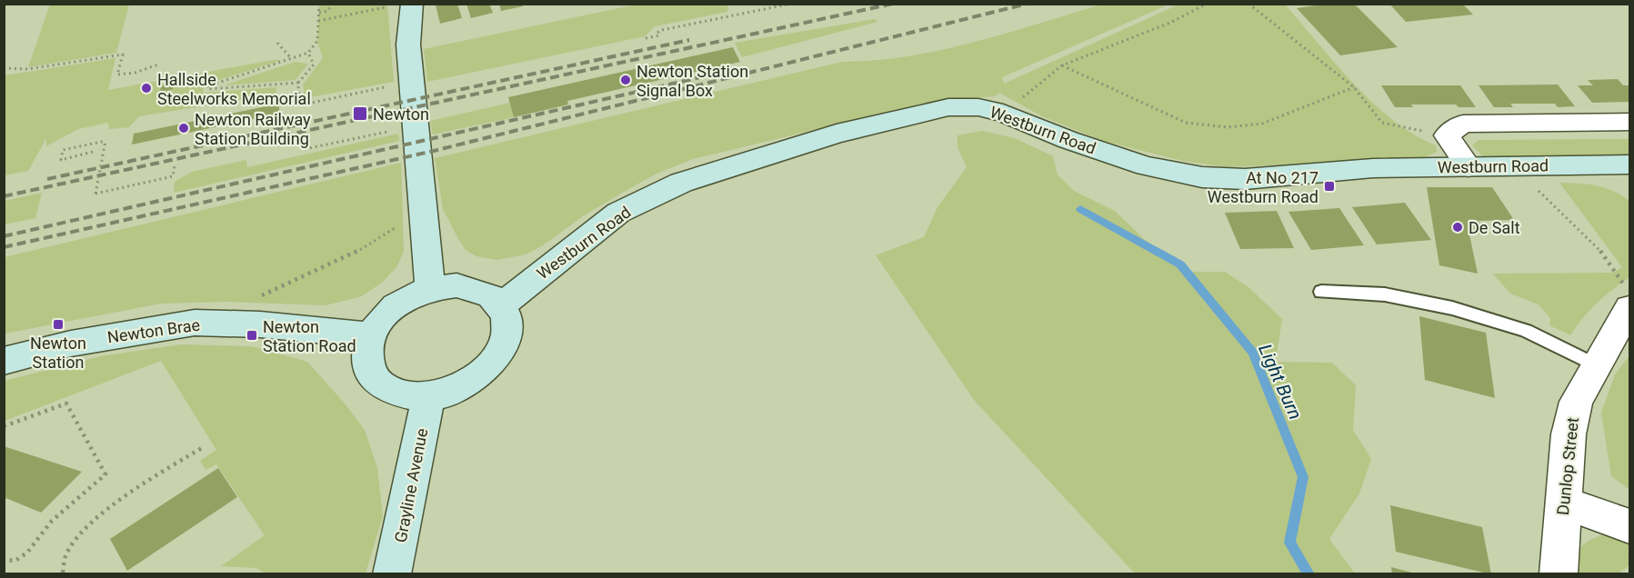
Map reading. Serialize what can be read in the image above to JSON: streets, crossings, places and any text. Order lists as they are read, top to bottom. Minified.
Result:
{"streets":{"street":["Westburn Road","Newton Brae","Dunlop Street","Grayline Avenue"]},"crossings":[["Westburn Road","Newton Brae"],["Westburn Road","Grayline Avenue"],["Newton Brae","Grayline Avenue"]],"water":["Light Burn"],"places":{"other":["Newton Station Signal Box","Hallside Steelworks Memorial","Newton Railway Station Building","De Salt"],"transit":["Newton","At No 217 Westburn Road","Newton Station","Newton Station Road"]}}
